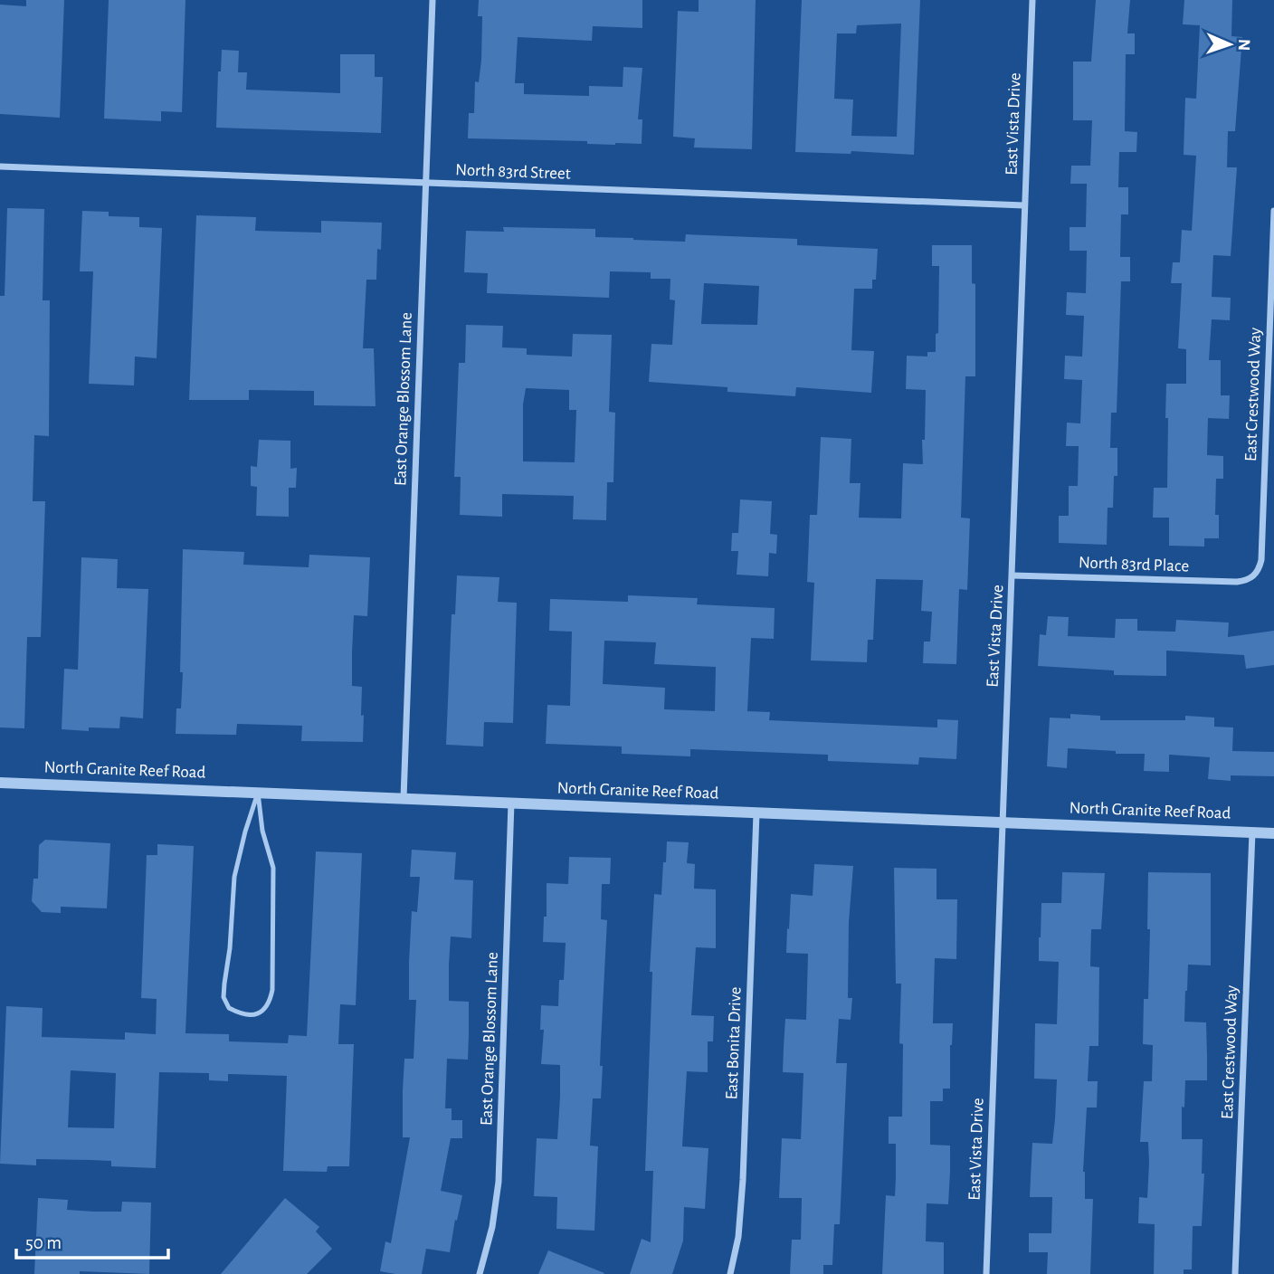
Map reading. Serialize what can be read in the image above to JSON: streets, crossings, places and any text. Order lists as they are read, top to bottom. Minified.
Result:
{"streets":{"street":["East Vista Drive","North 83rd Street","East Crestwood Way","East Orange Blossom Lane","North 83rd Place","North Granite Reef Road","East Bonita Drive"]},"crossings":[["East Vista Drive","North 83rd Street"],["East Vista Drive","North 83rd Place"],["East Vista Drive","North Granite Reef Road"],["North 83rd Street","East Orange Blossom Lane"],["East Crestwood Way","North 83rd Place"],["East Crestwood Way","North Granite Reef Road"],["East Orange Blossom Lane","North Granite Reef Road"],["North Granite Reef Road","East Bonita Drive"]],"scale_bar":"50 m","north":"right"}
